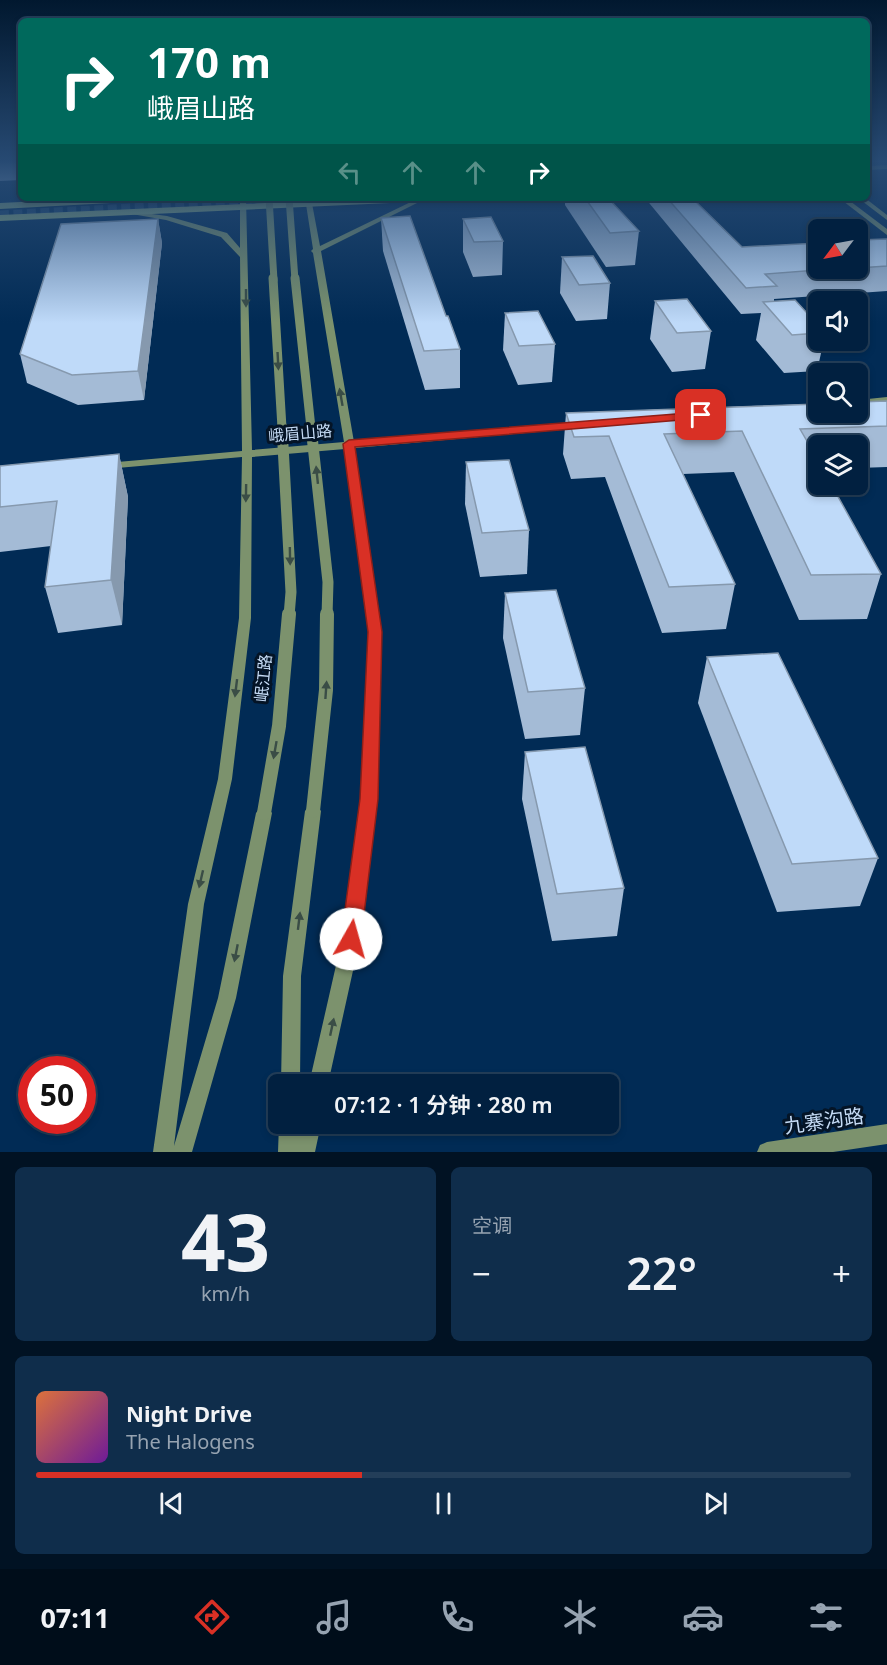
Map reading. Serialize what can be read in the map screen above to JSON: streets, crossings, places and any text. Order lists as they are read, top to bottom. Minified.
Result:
{"streets":{"main road":["峨眉山路","岷江路","九寨沟路"]},"crossings":[["峨眉山路","岷江路"]],"north":"bottom left","page":{"turn":["170 m","峨眉山路"],"limit":"50","trip":"07:12 · 1 分钟 · 280 m","tile":[["43","km/h"],"空调"],"heat":["−","22°","+"],"song":["Night Drive","The Halogens"],"tabs":"07:11"}}
